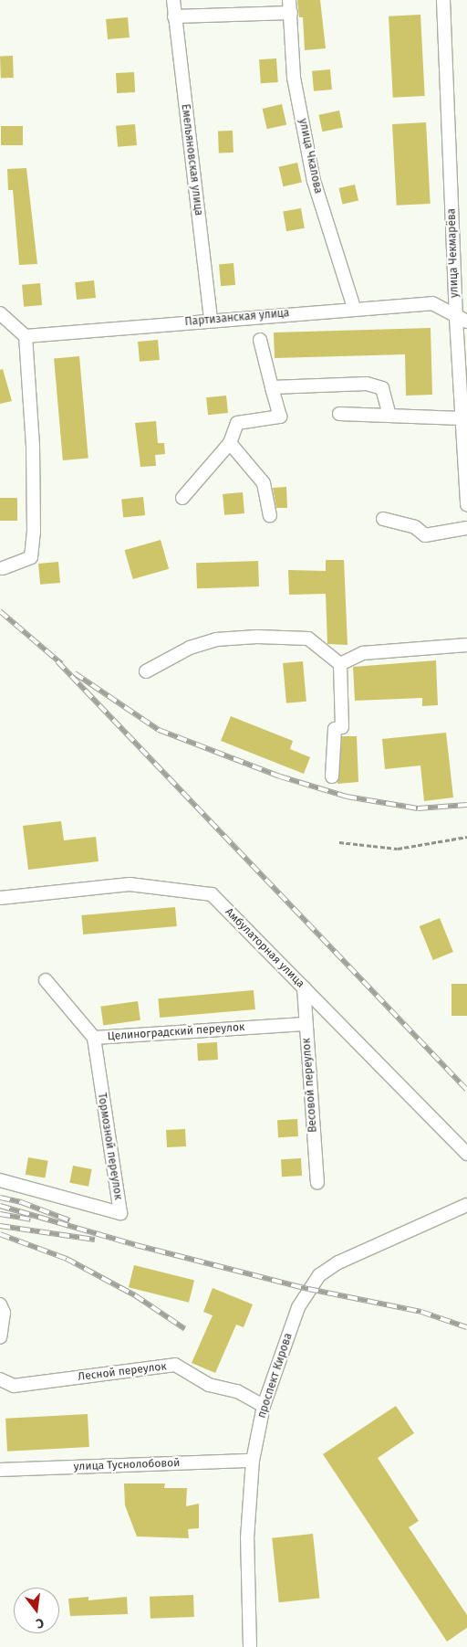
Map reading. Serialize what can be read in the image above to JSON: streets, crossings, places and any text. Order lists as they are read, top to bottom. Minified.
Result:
{"streets":{"street":["улица Чкалова","Емельяновская улица","улица Чекмарёва","Партизанская улица","Амбулаторная улица","Целиноградский переулок","Весовой переулок","Тормозной переулок","Лесной переулок","проспект Кирова","улица Туснолобовой"]},"crossings":[["улица Чкалова","Партизанская улица"],["Емельяновская улица","Партизанская улица"],["улица Чекмарёва","Партизанская улица"],["Амбулаторная улица","Весовой переулок"],["Целиноградский переулок","Весовой переулок"],["Целиноградский переулок","Тормозной переулок"],["Лесной переулок","проспект Кирова"],["проспект Кирова","улица Туснолобовой"]],"north":"bottom"}
